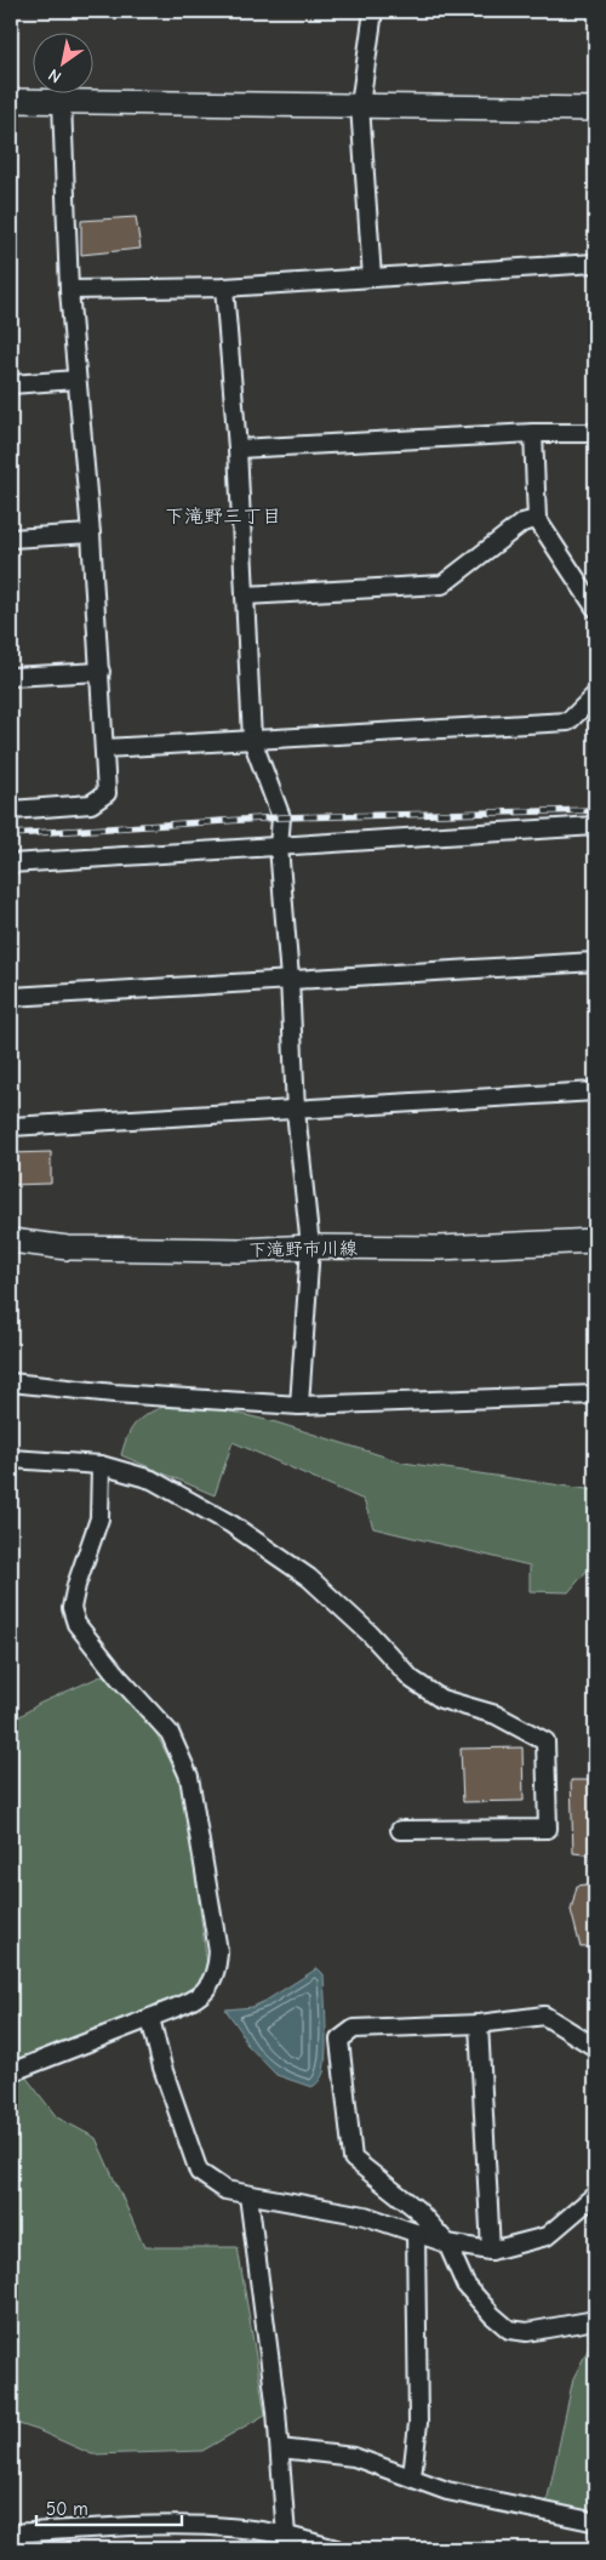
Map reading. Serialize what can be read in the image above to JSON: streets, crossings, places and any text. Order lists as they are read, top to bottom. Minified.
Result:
{"streets":{"street":["下滝野市川線"]},"districts":["下滝野三丁目"],"scale_bar":"50 m","north":"bottom left"}
